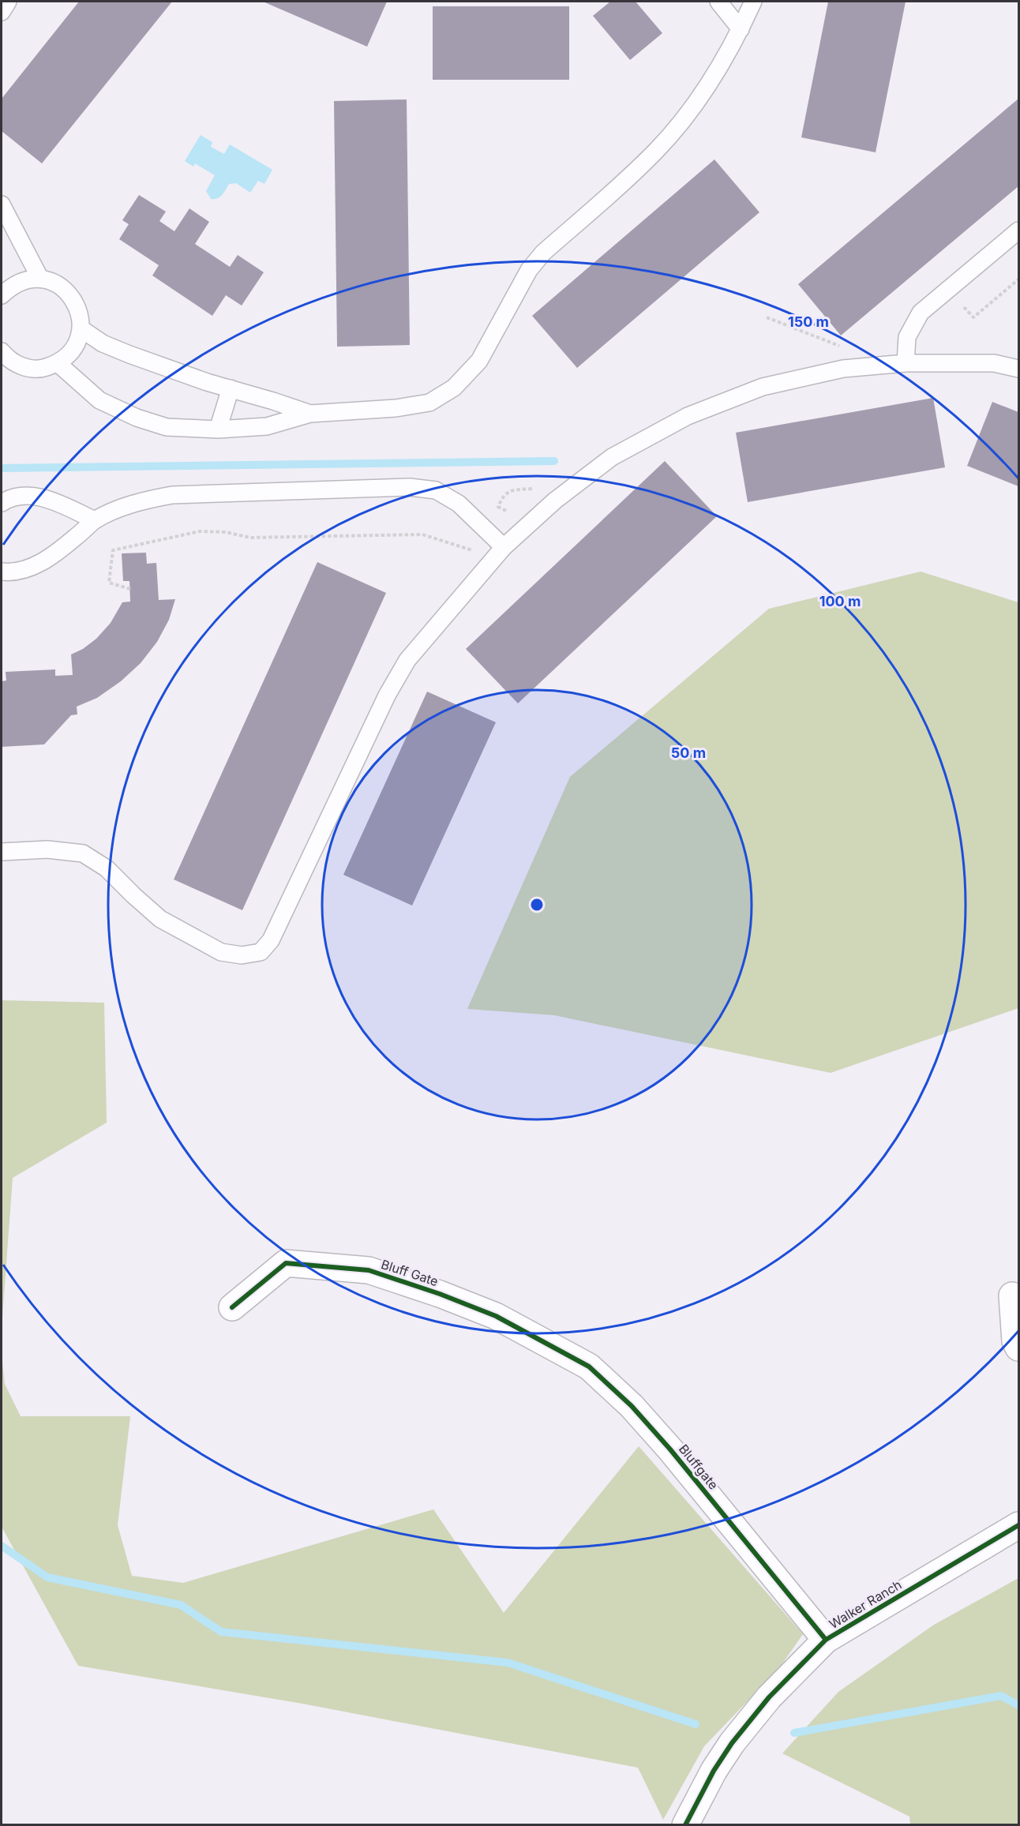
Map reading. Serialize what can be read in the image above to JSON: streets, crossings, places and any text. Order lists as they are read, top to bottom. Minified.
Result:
{"streets":{"street":["Bluff Gate","Bluffgate","Walker Ranch"]},"crossings":[["Bluff Gate","Bluffgate"],["Bluffgate","Walker Ranch"]],"rings":["150 m","100 m","50 m"]}
